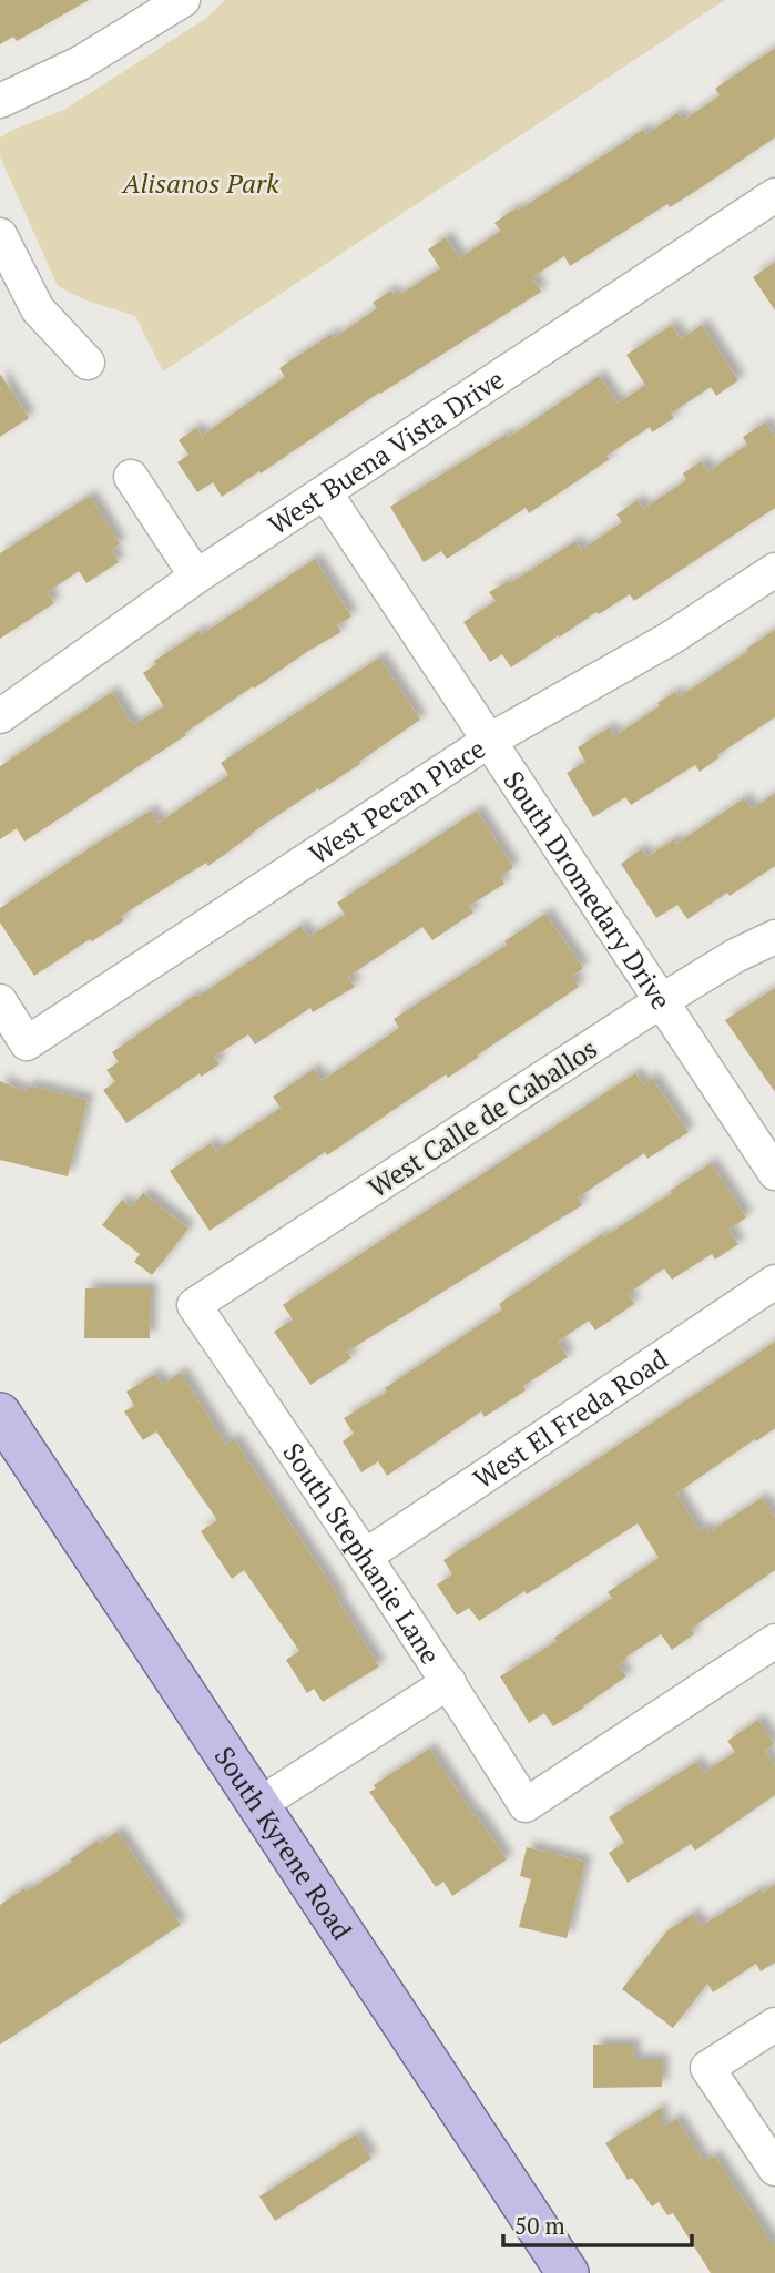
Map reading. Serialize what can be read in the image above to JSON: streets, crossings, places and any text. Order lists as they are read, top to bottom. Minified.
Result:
{"streets":{"main road":["South Kyrene Road"],"street":["West Buena Vista Drive","West Pecan Place","South Dromedary Drive","West Calle de Caballos","West El Freda Road","South Stephanie Lane"]},"crossings":[["West Buena Vista Drive","South Dromedary Drive"],["West Pecan Place","South Dromedary Drive"],["South Dromedary Drive","West Calle de Caballos"],["West Calle de Caballos","South Stephanie Lane"],["West El Freda Road","South Stephanie Lane"]],"parks":["Alisanos Park"],"scale_bar":"50 m"}
